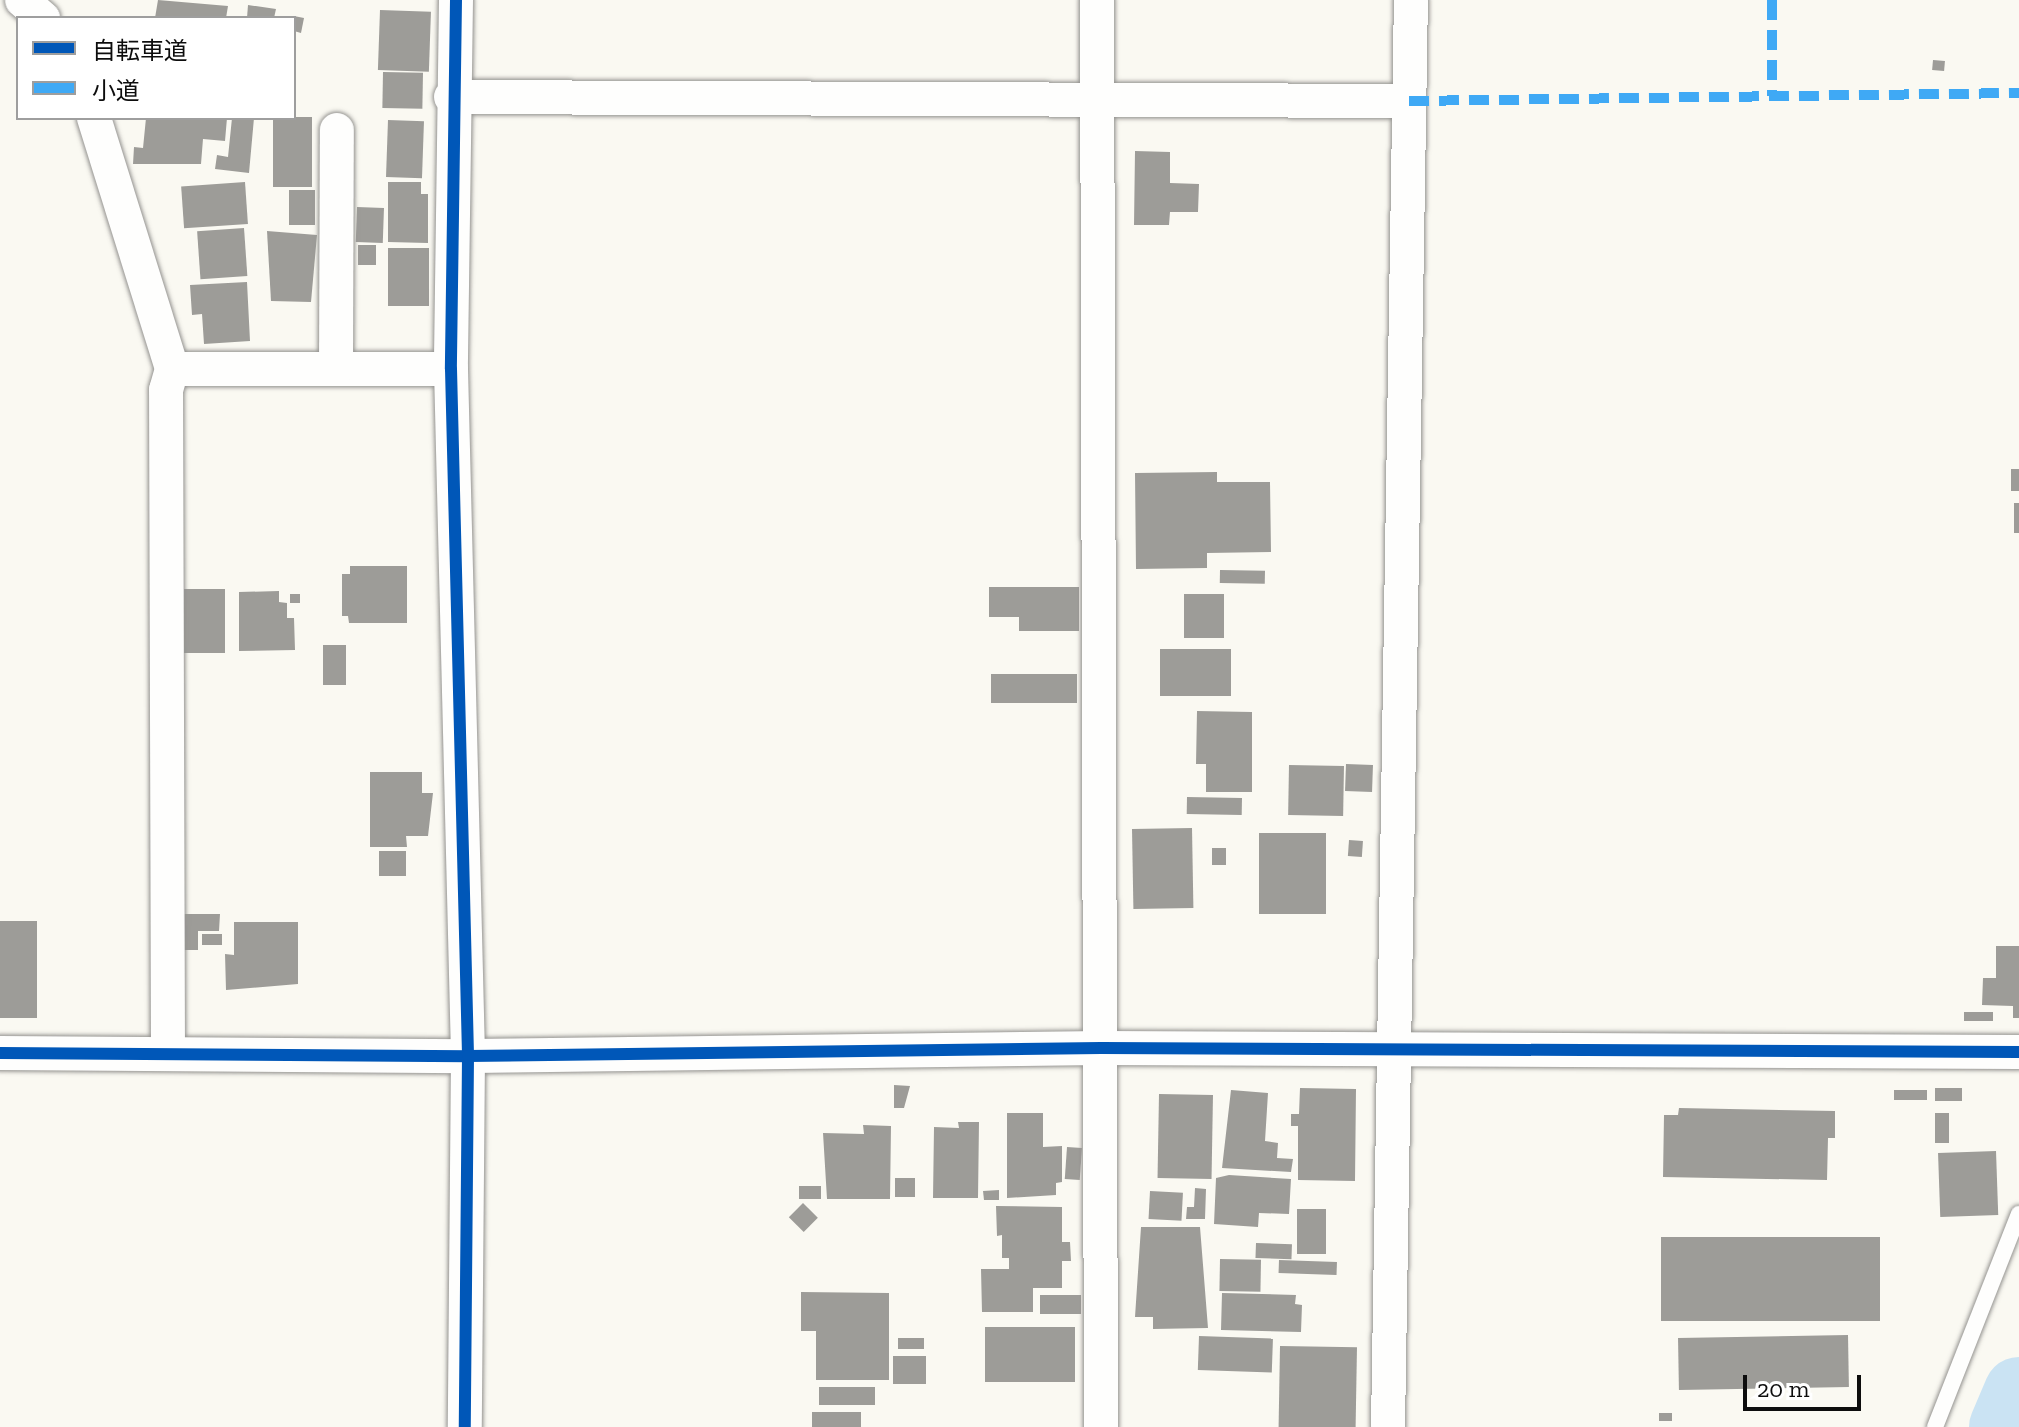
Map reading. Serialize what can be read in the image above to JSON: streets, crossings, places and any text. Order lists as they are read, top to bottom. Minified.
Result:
{"legend":["自転車道","小道"],"scale_bar":"20 m"}
